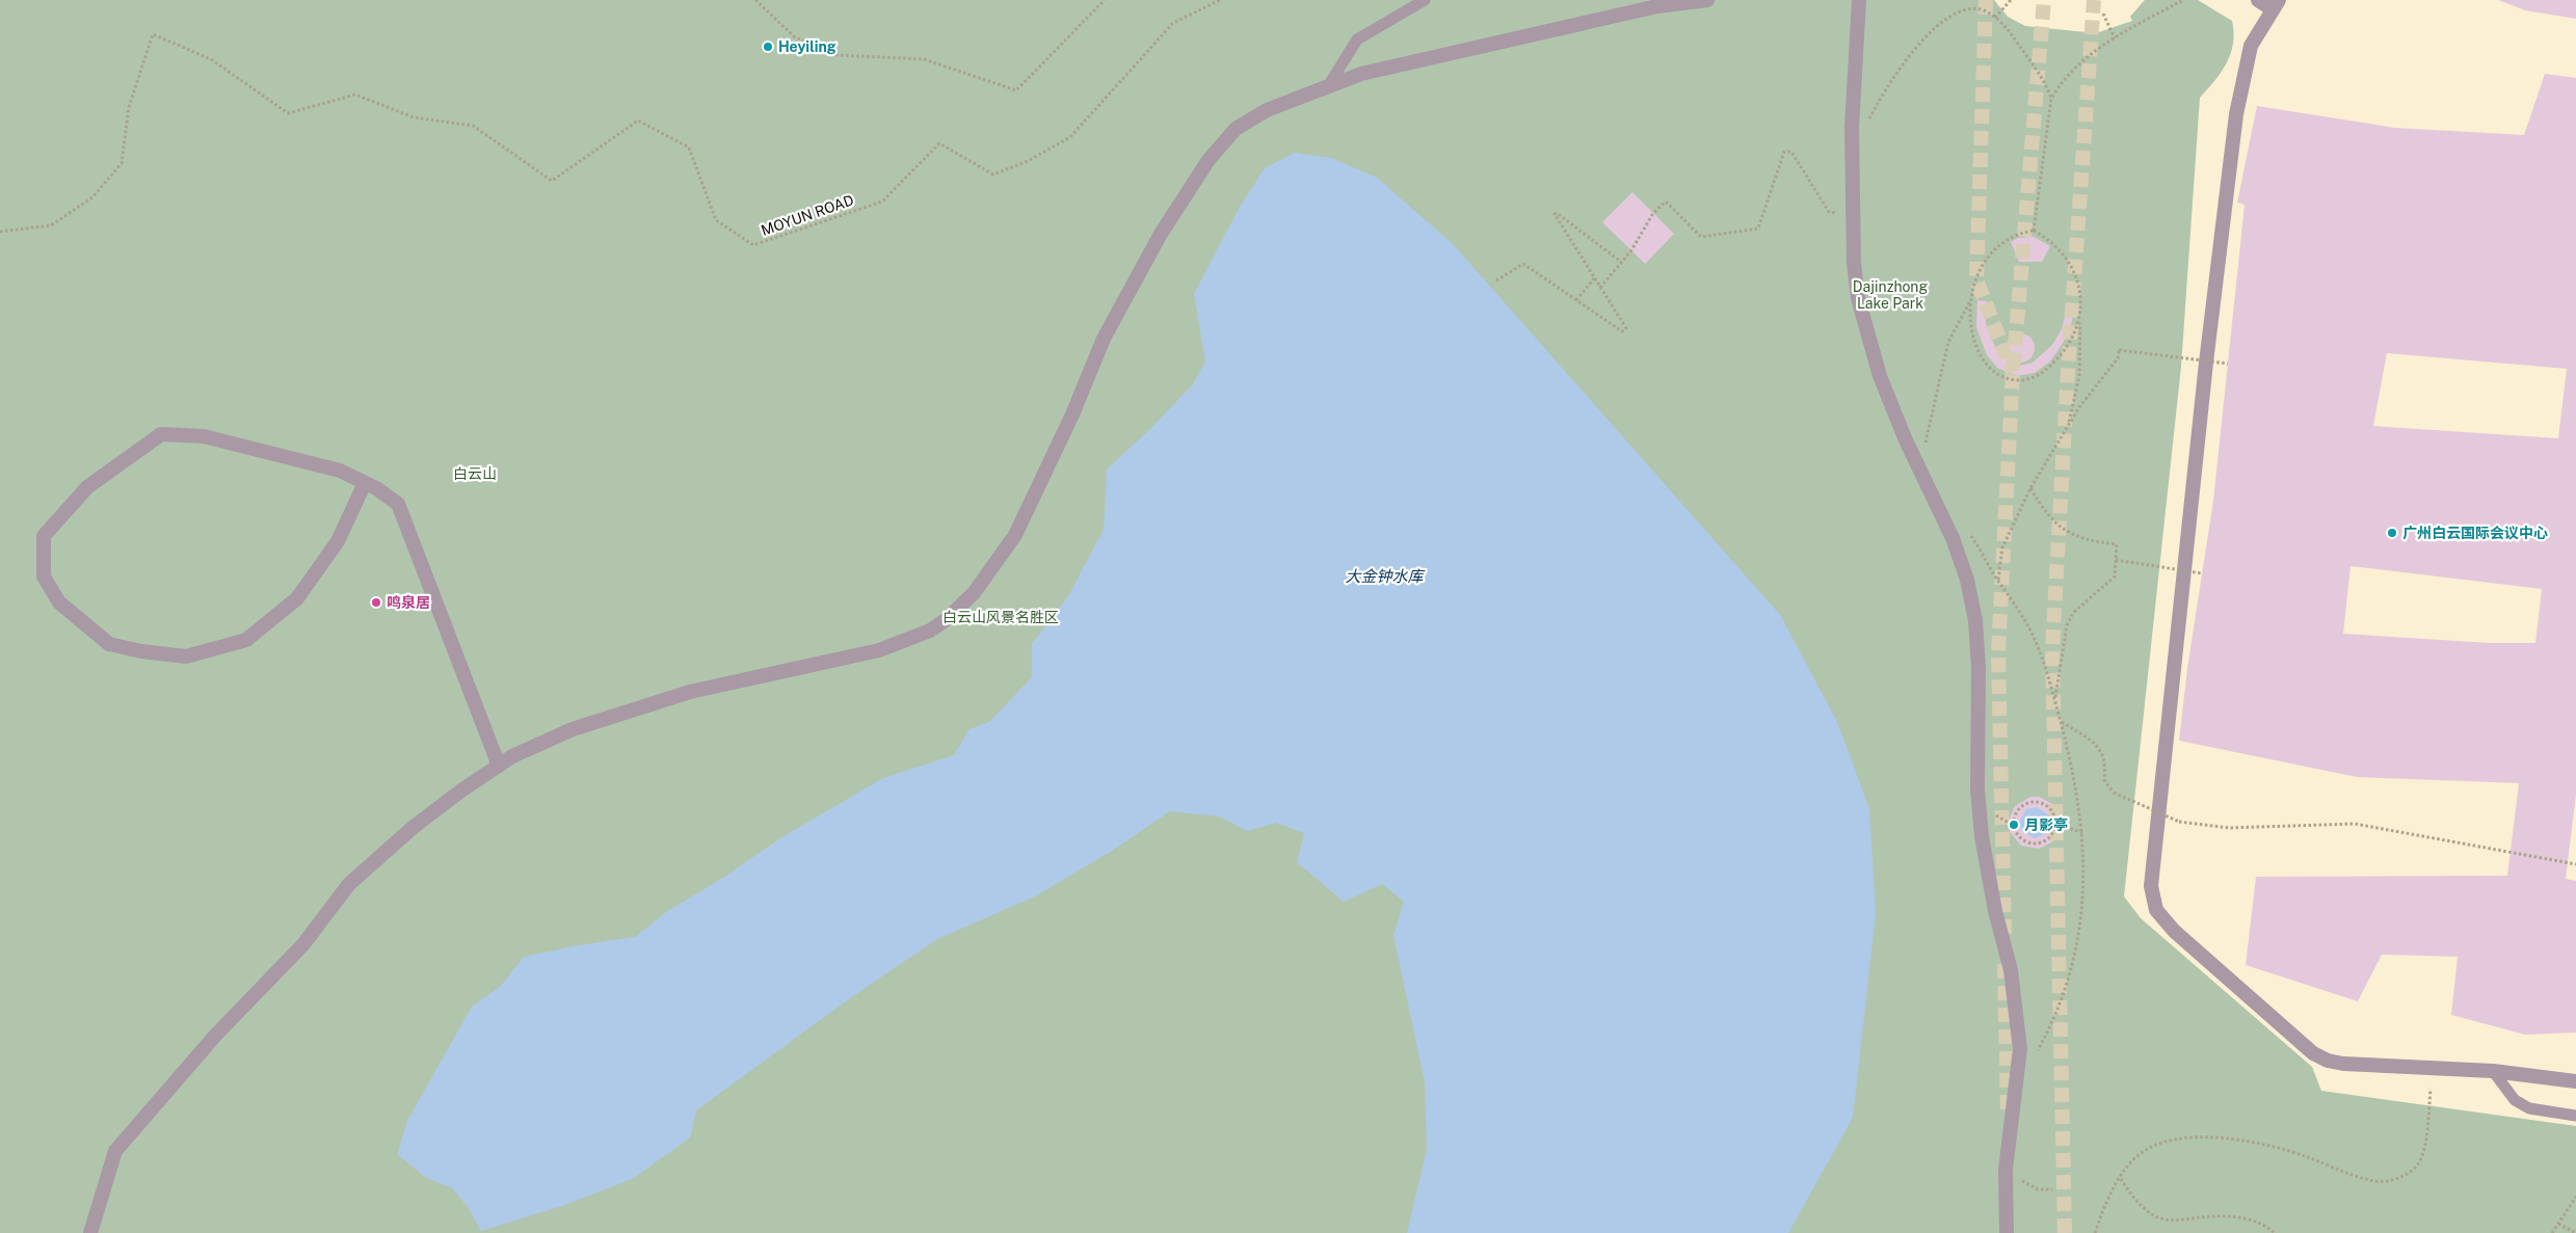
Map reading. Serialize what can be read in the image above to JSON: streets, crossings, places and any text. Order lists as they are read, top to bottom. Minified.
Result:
{"streets":{"path":["MOYUN ROAD"]},"water":["大金钟水库"],"parks":["Dajinzhong Lake Park","白云山","白云山风景名胜区"],"places":["Heyiling","广州白云国际会议中心","鸣泉居","月影亭"]}
